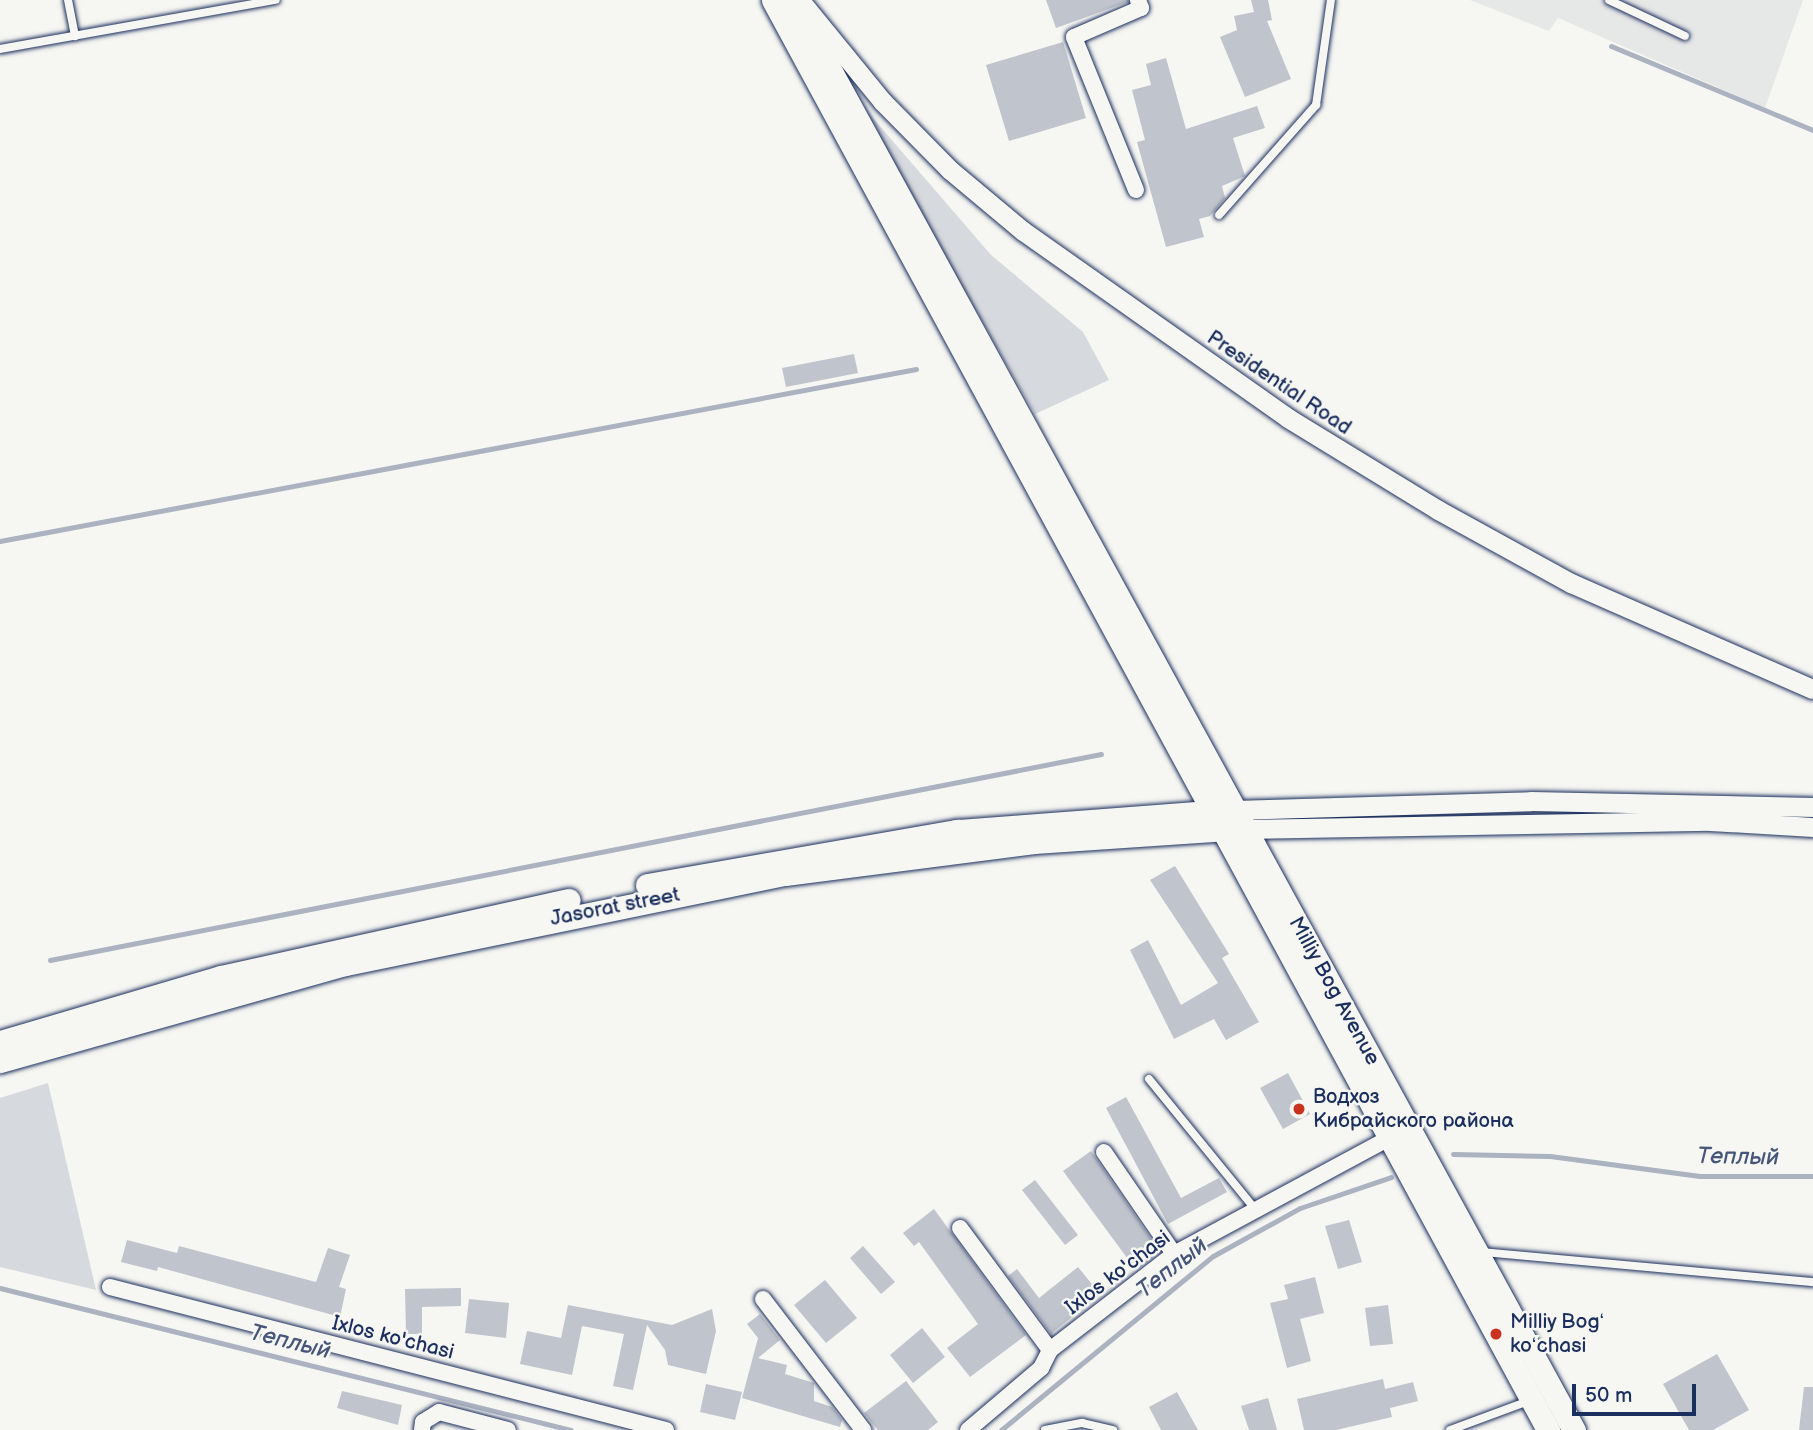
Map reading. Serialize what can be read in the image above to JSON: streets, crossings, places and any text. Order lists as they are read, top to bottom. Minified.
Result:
{"streets":{"main road":["Jasorat street","Milliy Bog Avenue"],"street":["Presidential Road","Ixlos ko'chasi"]},"crossings":[["Jasorat street","Milliy Bog Avenue"],["Milliy Bog Avenue","Ixlos ko'chasi"]],"water":["Теплый"],"places":["Водхоз Кибрайского района","Milliy Bogʻ koʻchasi"],"scale_bar":"50 m"}
